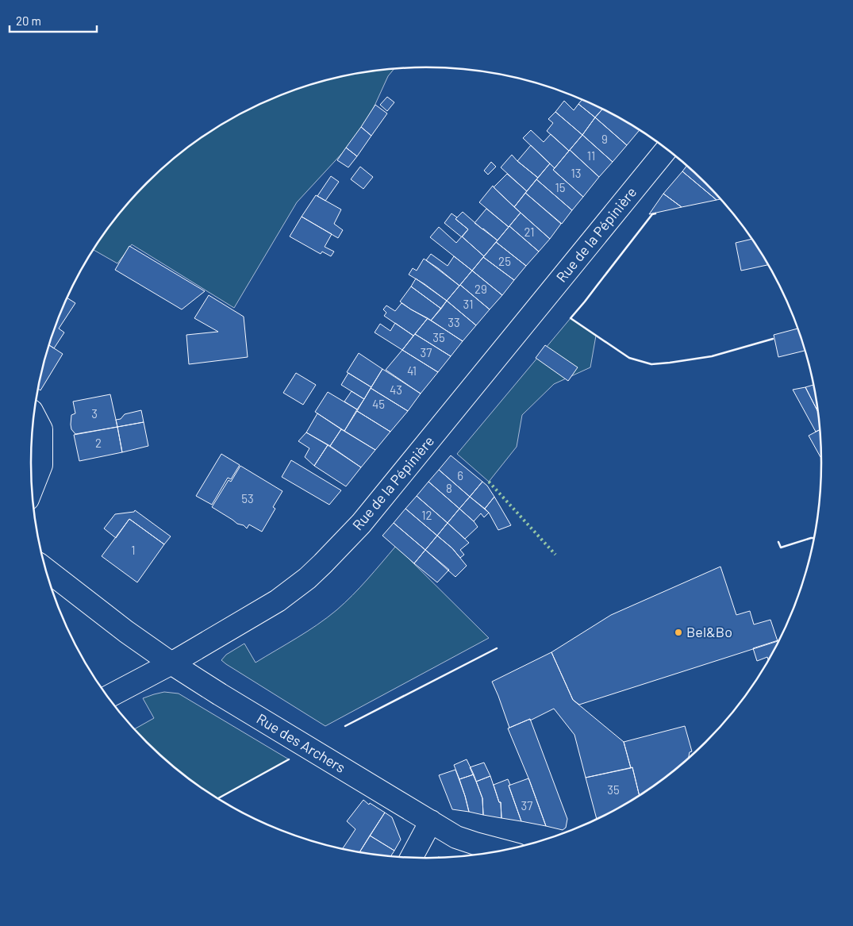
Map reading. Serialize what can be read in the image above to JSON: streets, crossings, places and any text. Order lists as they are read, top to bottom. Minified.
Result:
{"streets":{"street":["Rue de la Pépinière","Rue des Archers"]},"crossings":[["Rue de la Pépinière","Rue des Archers"]],"places":["Bel&Bo"],"house_numbers":["9","11","13","15","21","25","29","31","33","35","37","41","43","45","3","2","6","8","53","12","1","35","37"],"scale_bar":"20 m"}
